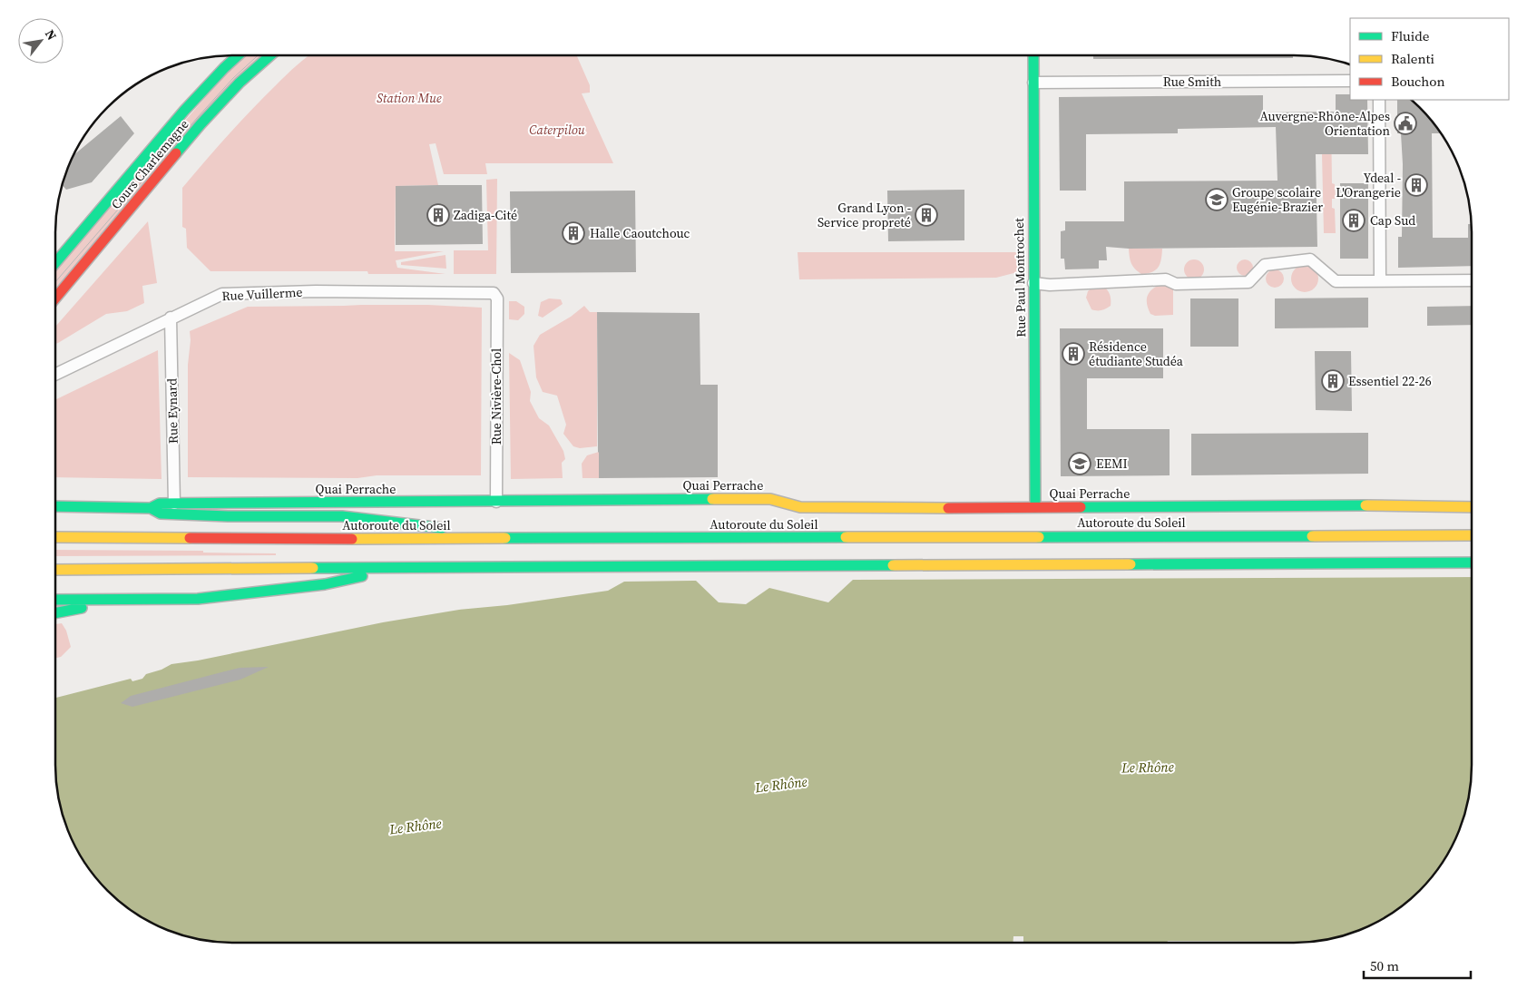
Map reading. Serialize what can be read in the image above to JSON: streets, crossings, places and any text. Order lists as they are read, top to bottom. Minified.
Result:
{"streets":{"main road":["Cours Charlemagne","Rue Paul Montrochet","Quai Perrache","Autoroute du Soleil"],"street":["Rue Smith","Rue Vuillerme","Rue Nivière-Chol","Rue Eynard"]},"crossings":[["Rue Smith","Rue Paul Montrochet"],["Rue Paul Montrochet","Quai Perrache"],["Rue Vuillerme","Rue Nivière-Chol"],["Rue Vuillerme","Rue Eynard"],["Rue Nivière-Chol","Quai Perrache"],["Rue Eynard","Quai Perrache"]],"water":["Le Rhône"],"parks":["Station Mue","Caterpilou"],"places":{"public building":["Auvergne-Rhône-Alpes Orientation"],"building":["Ydeal - L'Orangerie","Zadiga-Cité","Grand Lyon - Service propreté","Cap Sud","Halle Caoutchouc","Résidence étudiante Studéa","Essentiel 22-26"],"school or university":["Groupe scolaire Eugénie-Brazier","EEMI"]},"legend":["Fluide","Ralenti","Bouchon"],"scale_bar":"50 m","north":"top right"}
